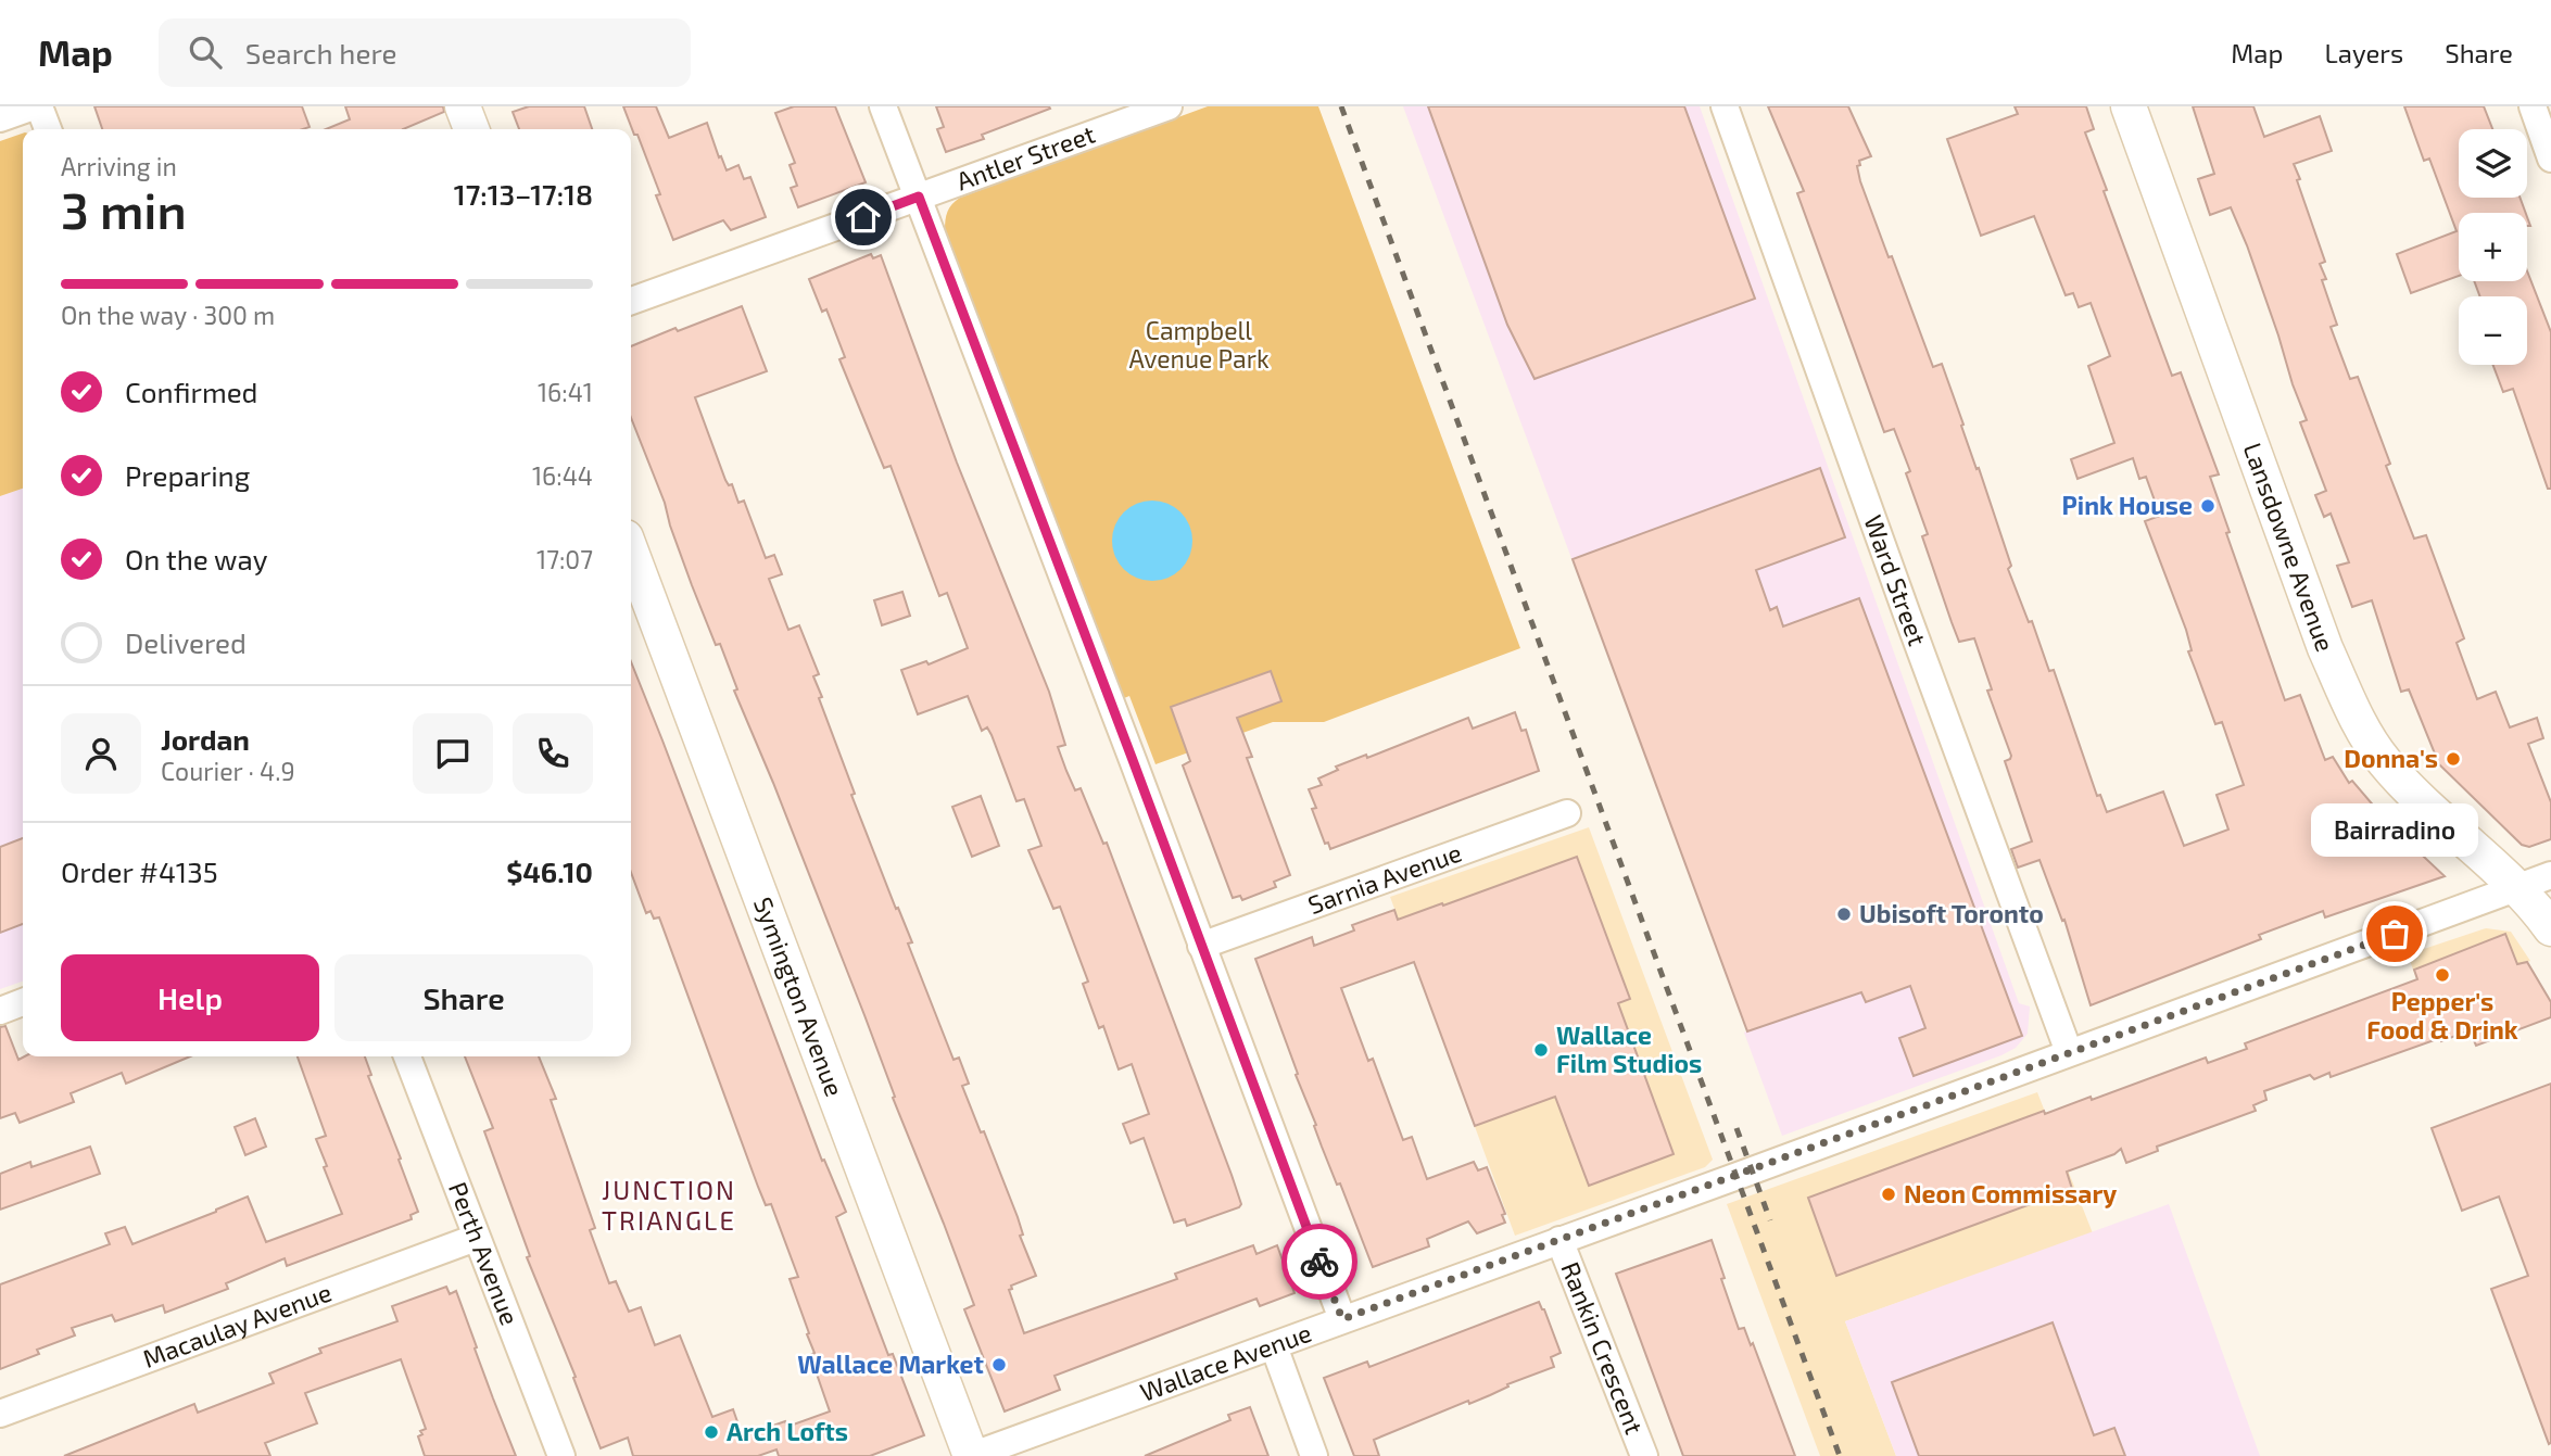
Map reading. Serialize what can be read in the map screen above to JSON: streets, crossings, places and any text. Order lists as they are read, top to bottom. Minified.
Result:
{"streets":{"street":["Antler Street","Lansdowne Avenue","Ward Street","Sarnia Avenue","Symington Avenue","Perth Avenue","Macaulay Avenue","Rankin Crescent","Wallace Avenue"]},"crossings":[["Lansdowne Avenue","Wallace Avenue"],["Ward Street","Wallace Avenue"],["Symington Avenue","Wallace Avenue"],["Perth Avenue","Macaulay Avenue"],["Rankin Crescent","Wallace Avenue"]],"districts":["JUNCTION TRIANGLE"],"parks":["Campbell Avenue Park"],"places":["Pink House","Donna's","Ubisoft Toronto","Bairradino","Pepper's Food & Drink","Wallace Film Studios","Neon Commissary","Wallace Market","Arch Lofts"],"page":{"header":"Map","search":"Search here","nav":["Map","Layers","Share"],"map_buttons":["+","−"],"heading":["3 min","Arriving in","17:13–17:18"],"panel":["Jordan","Courier · 4.9","Order #4135","$46.10"],"bar":"On the way · 300 m","list":[["Confirmed","16:41"],["Preparing","16:44"],["On the way","17:07"],"Delivered"],"bubble":"Bairradino","buttons":["Help","Share"]}}
